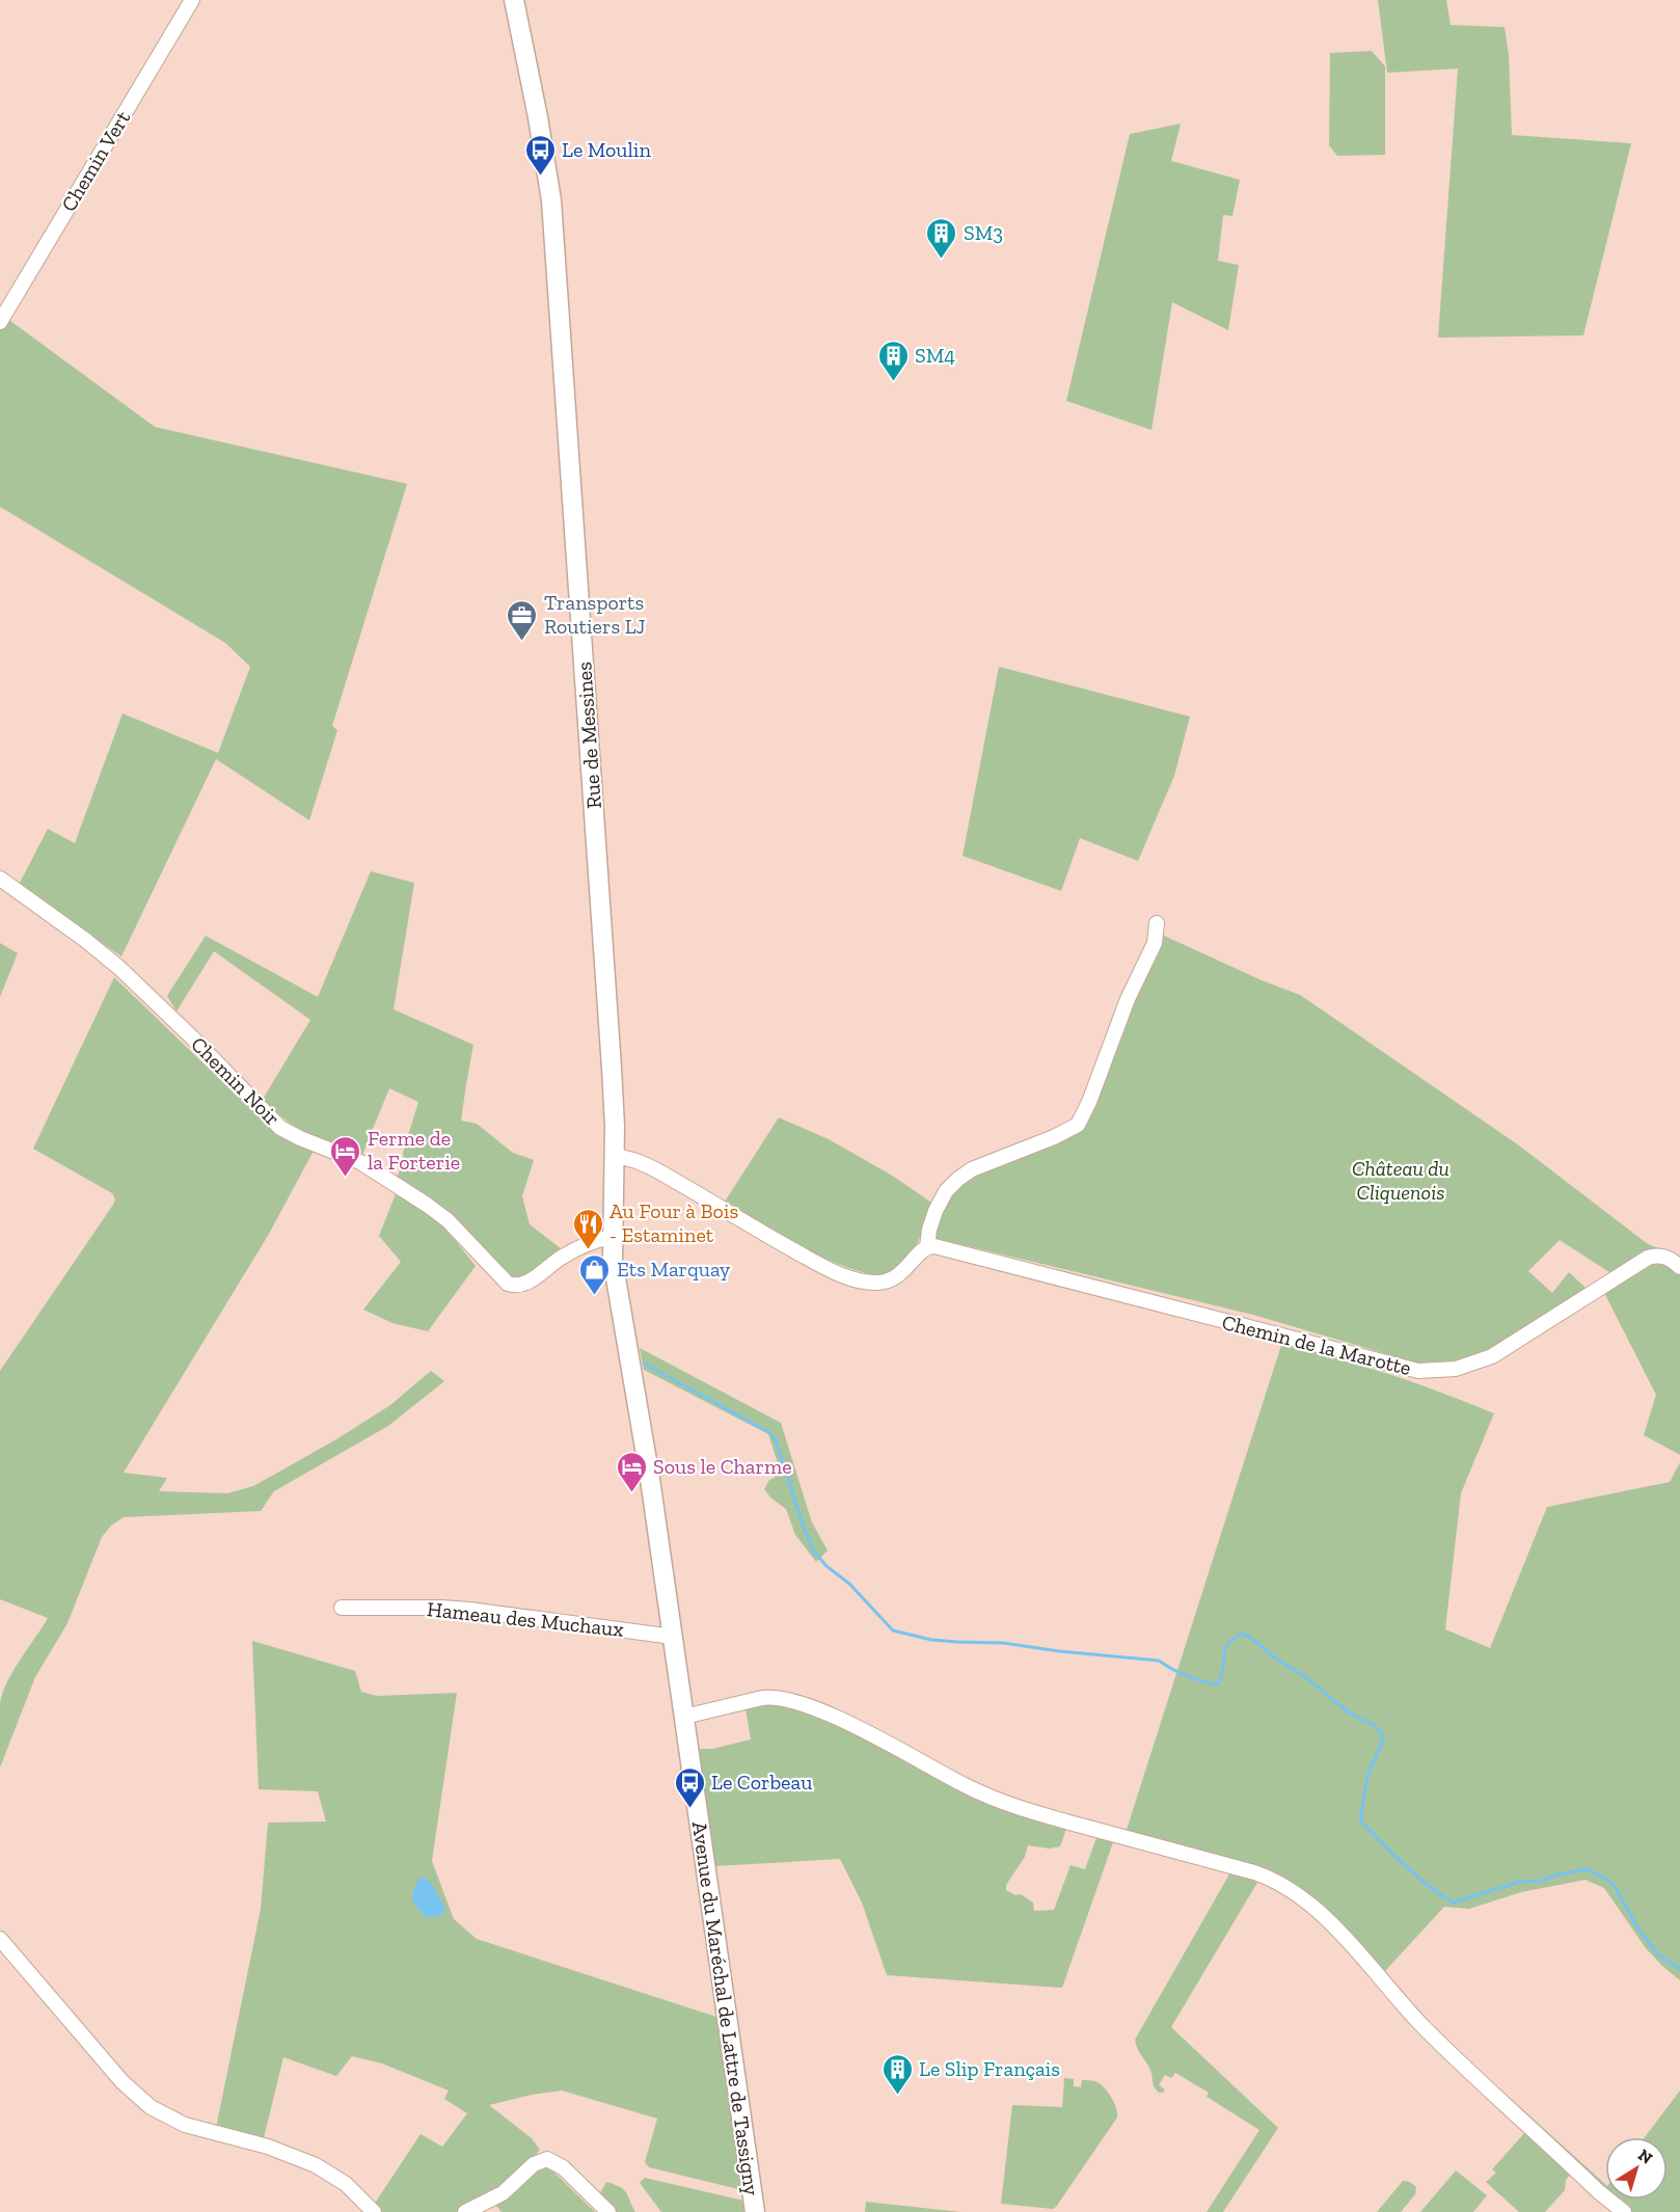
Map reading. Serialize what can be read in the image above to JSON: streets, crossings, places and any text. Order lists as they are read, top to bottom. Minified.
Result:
{"streets":{"main road":["Rue de Messines","Avenue du Maréchal de Lattre de Tassigny"],"street":["Chemin Vert","Chemin Noir","Chemin de la Marotte","Hameau des Muchaux"]},"crossings":[["Rue de Messines","Chemin Noir"],["Rue de Messines","Avenue du Maréchal de Lattre de Tassigny"],["Hameau des Muchaux","Avenue du Maréchal de Lattre de Tassigny"]],"parks":["Château du Cliquenois"],"places":{"bus stop":["Le Moulin","Le Corbeau"],"building":["SM3","SM4","Le Slip Français"],"office":["Transports Routiers LJ"],"hotel":["Ferme de la Forterie","Sous le Charme"],"restaurant":["Au Four à Bois - Estaminet"],"shop":["Ets Marquay"]},"north":"top right"}
